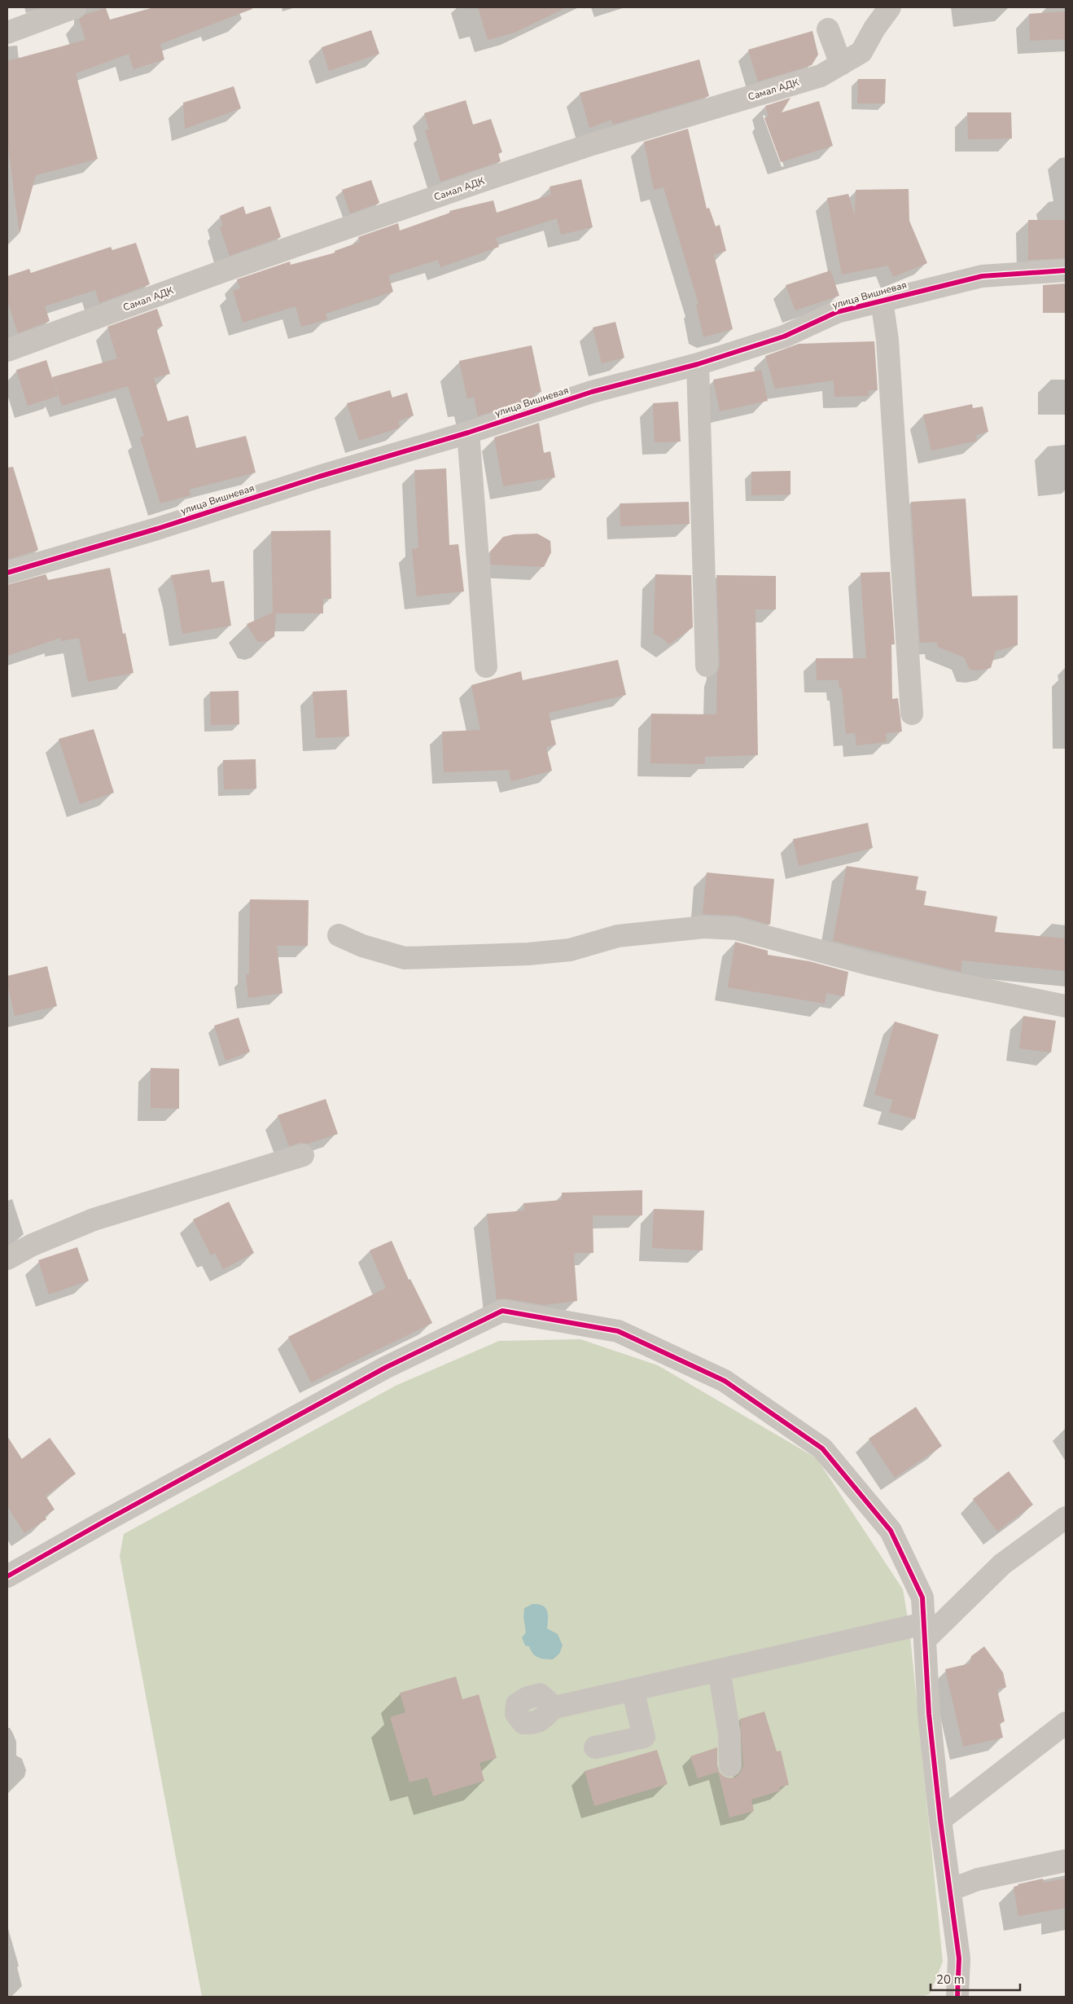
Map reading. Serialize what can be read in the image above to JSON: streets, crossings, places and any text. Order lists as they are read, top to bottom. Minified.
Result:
{"streets":{"street":["Самал АДК","улица Вишневая"]},"scale_bar":"20 m"}
